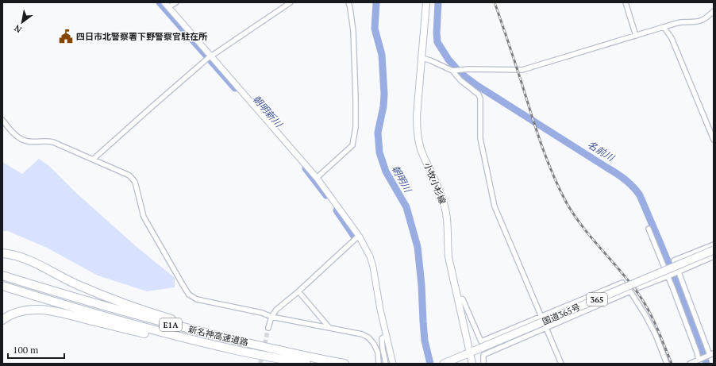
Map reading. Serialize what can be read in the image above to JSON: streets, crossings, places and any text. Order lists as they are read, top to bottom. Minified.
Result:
{"streets":{"highway":["365","国道365号","E1A","新名神高速道路"],"main road":["小牧小杉線"]},"crossings":[["小牧小杉線","国道365号"]],"water":["朝明新川","名前川","朝明川"],"places":{"public building":["四日市北警察署下野警察官駐在所"]},"scale_bar":"100 m","north":"bottom left"}
